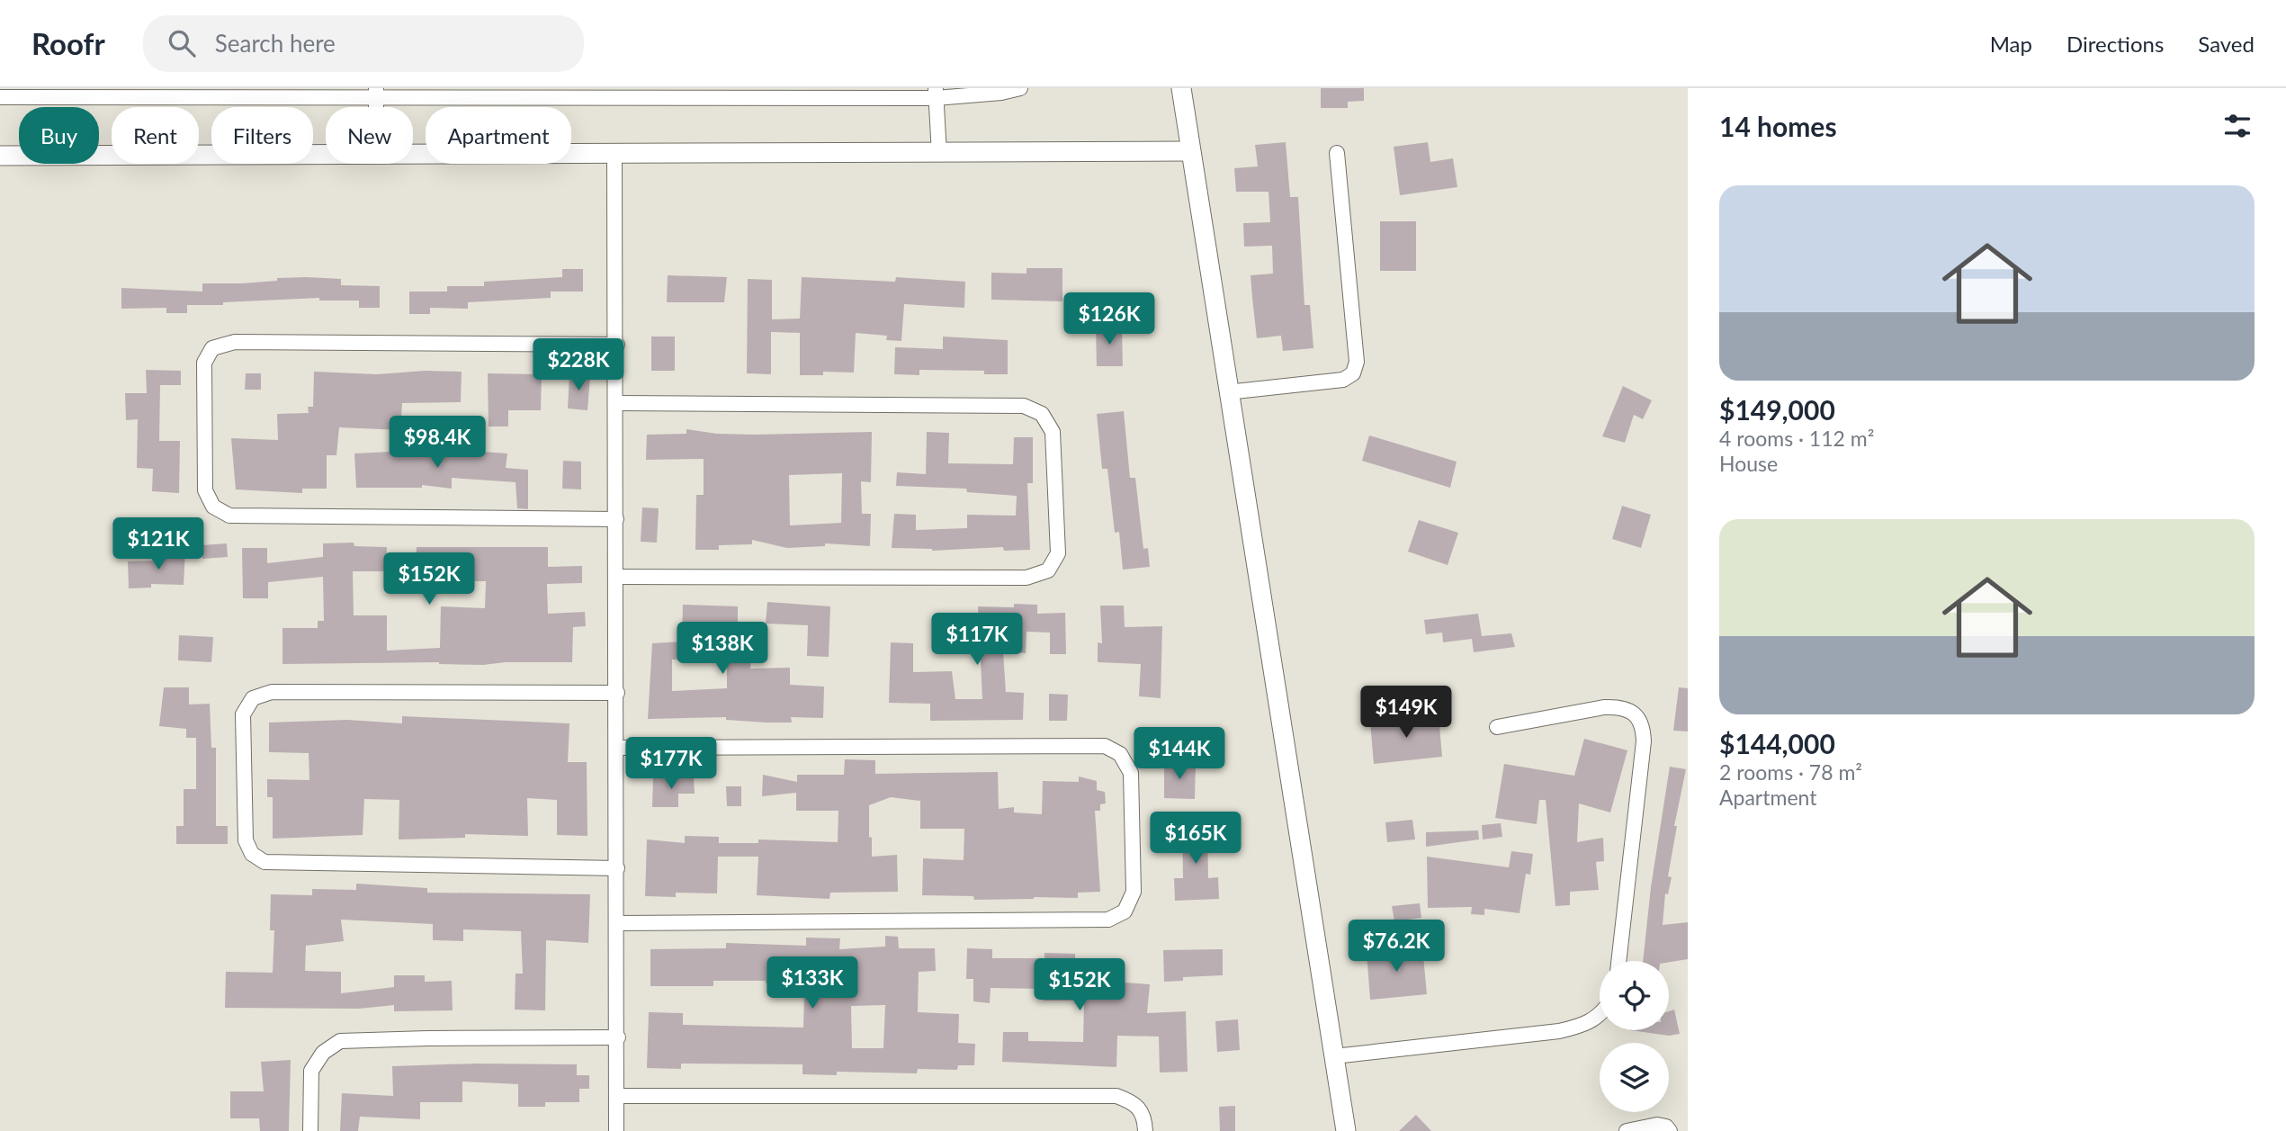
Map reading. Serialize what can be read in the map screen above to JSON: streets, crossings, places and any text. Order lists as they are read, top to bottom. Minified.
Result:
{"page":{"header":"Roofr","search":"Search here","nav":["Map","Directions","Saved"],"heading":"14 homes","chip":["Buy","Rent","Filters","New","Apartment"],"list":[{"name":"$149,000","note":"4 rooms · 112 m² · House"},{"name":"$144,000","note":"2 rooms · 78 m² · Apartment"}],"price":["$126K","$228K","$98.4K","$121K","$152K","$117K","$138K","$149K","$144K","$177K","$165K","$76.2K","$133K","$152K"]}}
